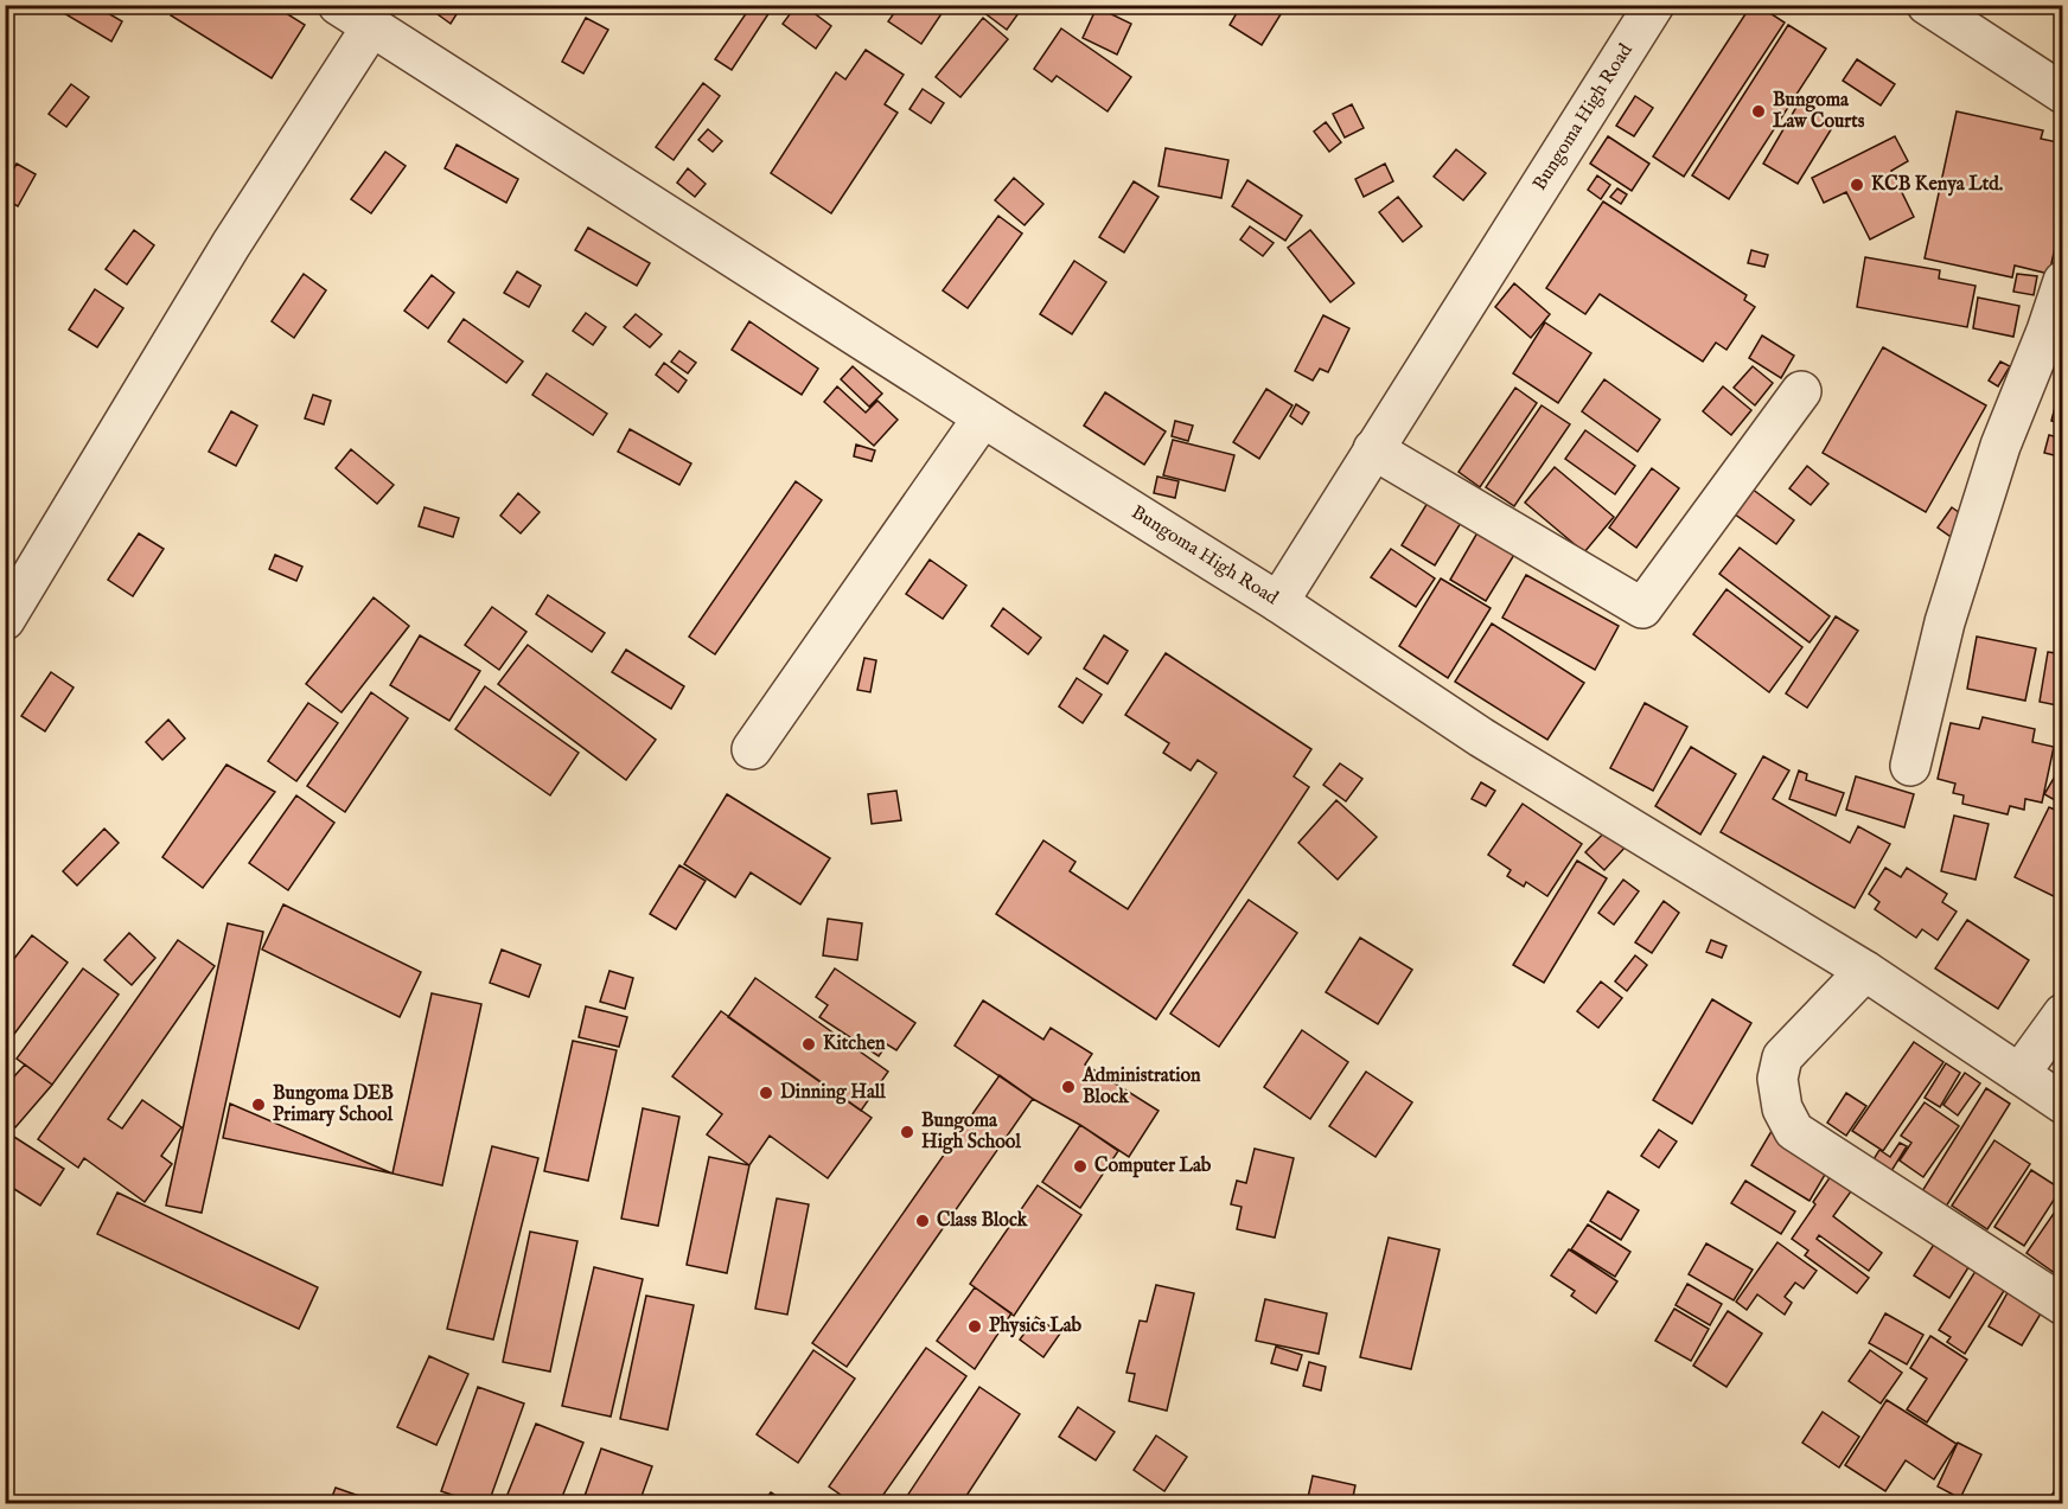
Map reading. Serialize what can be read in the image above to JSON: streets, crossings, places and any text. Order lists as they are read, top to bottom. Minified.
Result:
{"streets":{"street":["Bungoma High Road"]},"places":["Bungoma Law Courts","KCB Kenya Ltd.","Kitchen","Administration Block","Dinning Hall","Bungoma DEB Primary School","Bungoma High School","Computer Lab","Class Block","Physics Lab"]}
